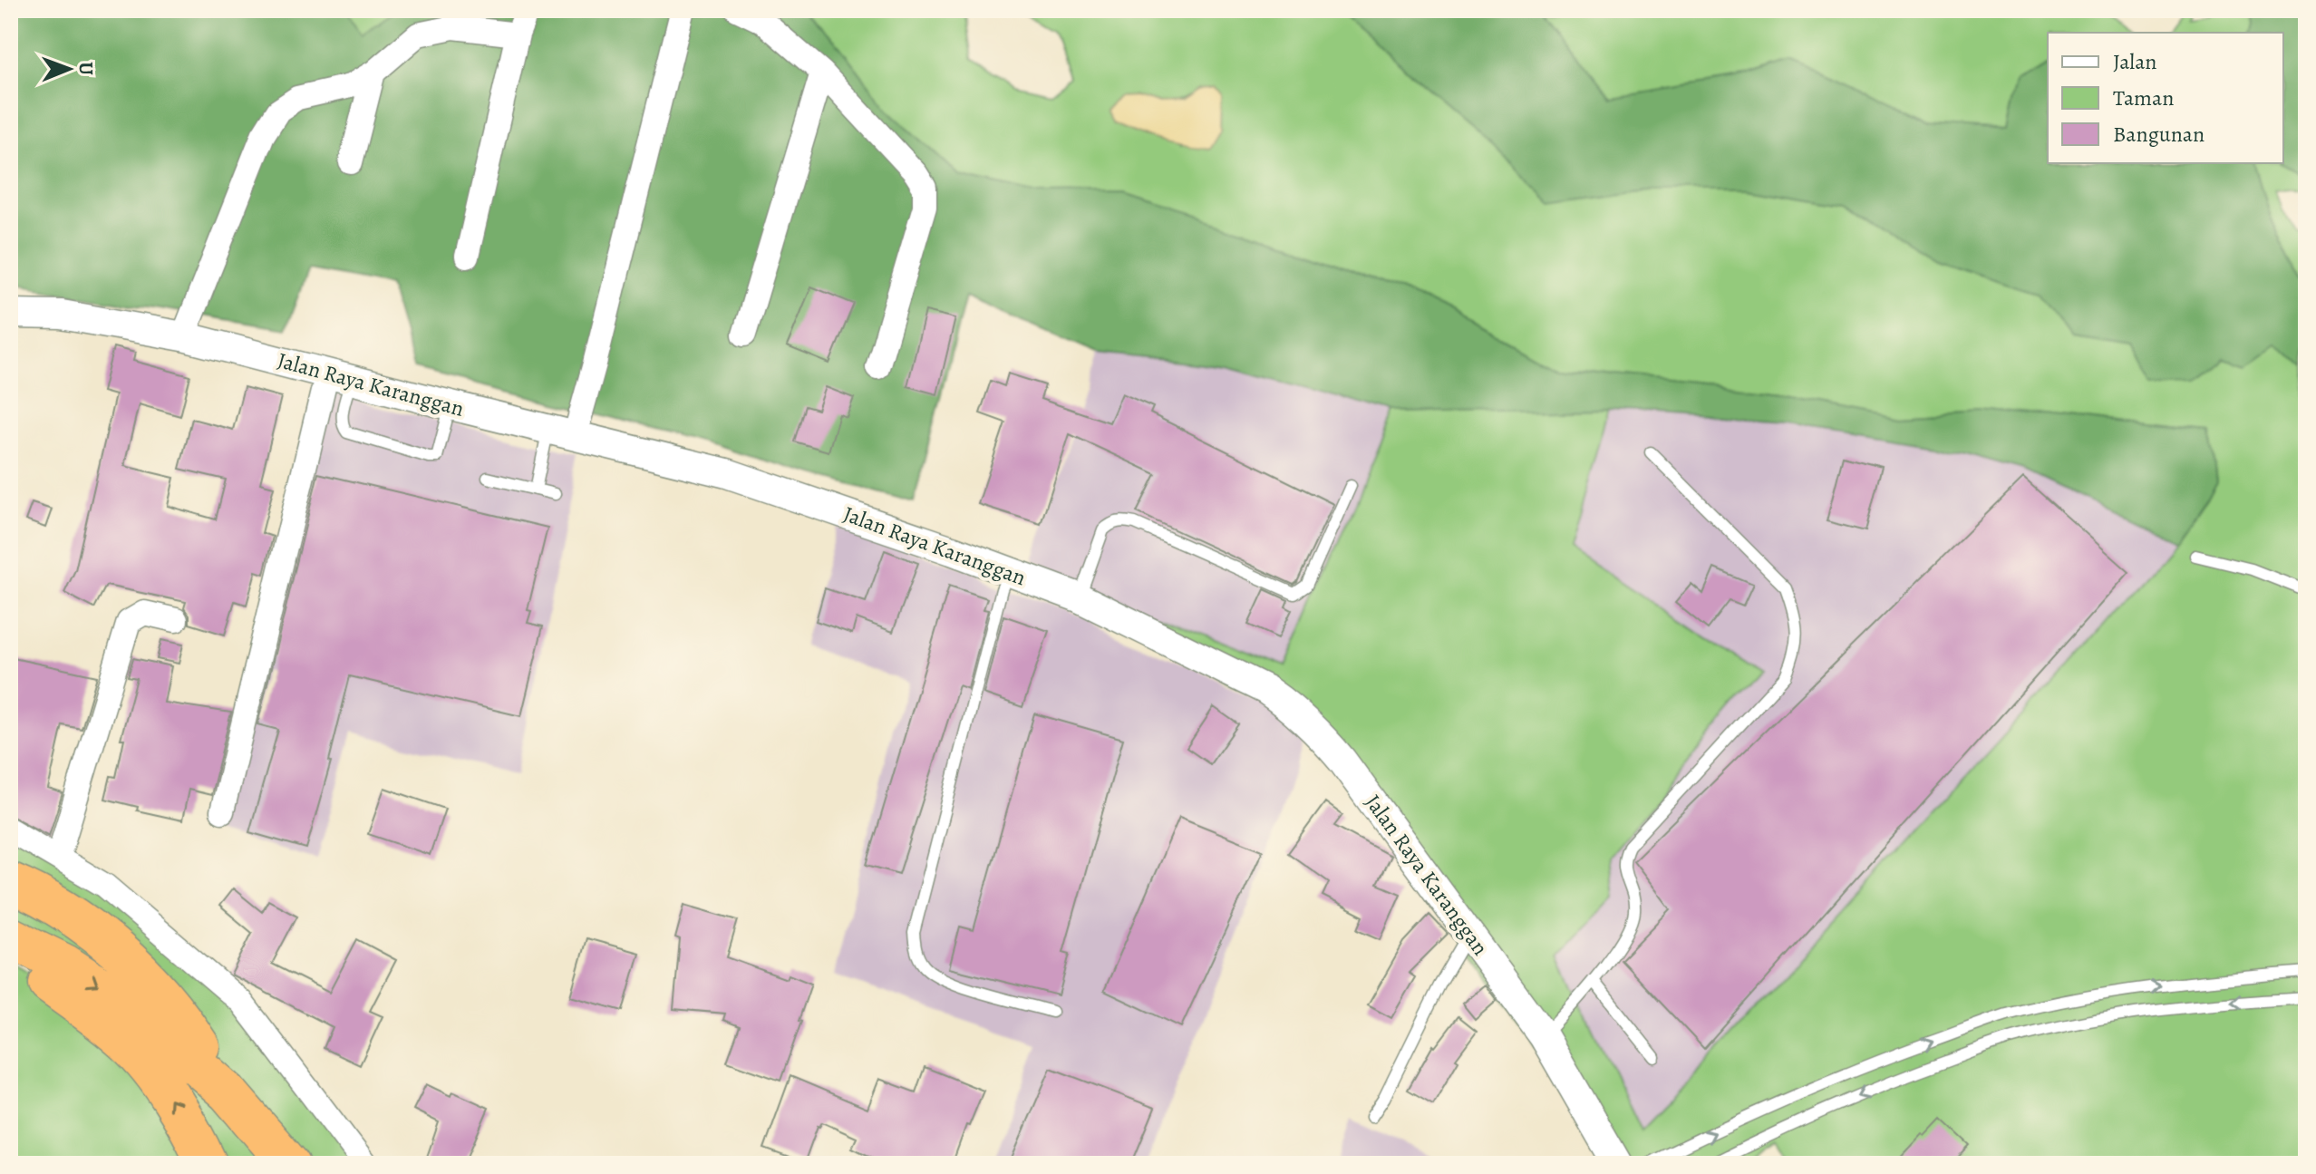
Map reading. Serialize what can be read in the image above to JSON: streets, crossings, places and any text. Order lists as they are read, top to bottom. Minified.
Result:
{"streets":{"street":["Jalan Raya Karanggan"]},"legend":["Jalan","Taman","Bangunan"],"north":"right"}
